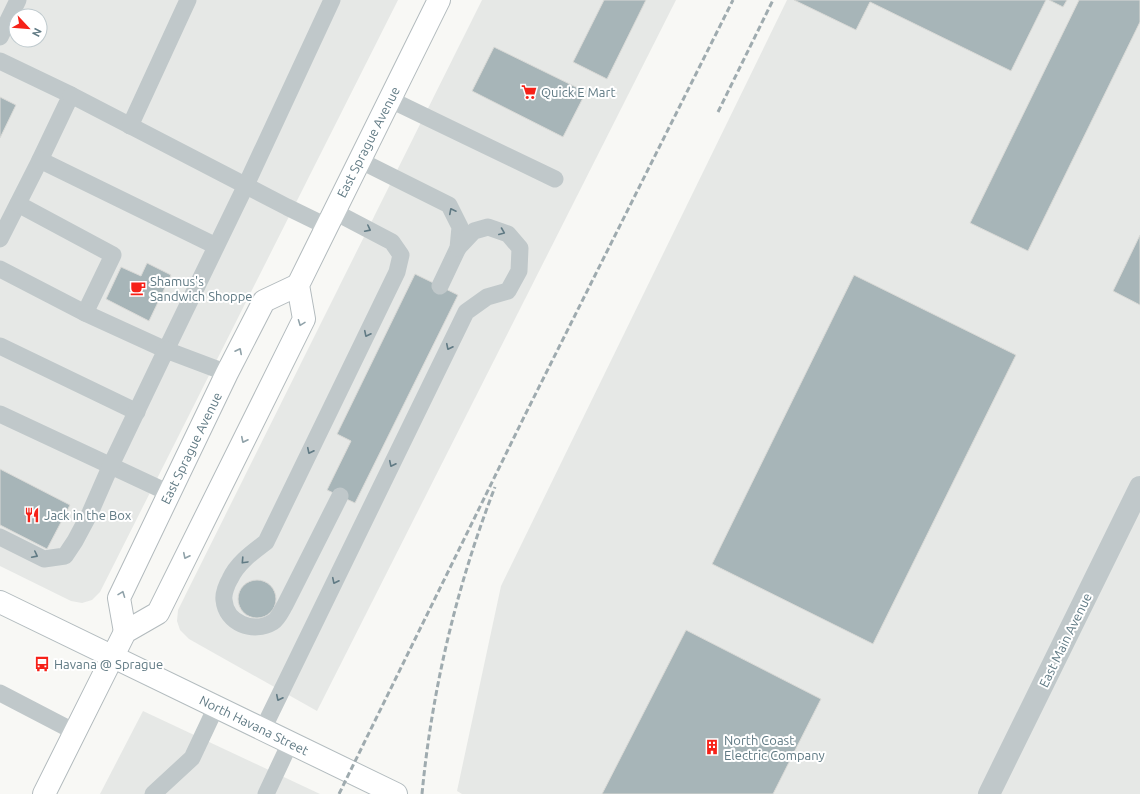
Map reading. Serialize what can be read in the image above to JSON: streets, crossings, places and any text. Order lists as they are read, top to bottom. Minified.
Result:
{"streets":{"main road":["East Sprague Avenue","North Havana Street"],"street":["East Main Avenue"]},"places":{"supermarket":["Quick E Mart"],"cafe":["Shamus's Sandwich Shoppe"],"restaurant":["Jack in the Box"],"bus stop":["Havana @ Sprague"],"building":["North Coast Electric Company"]},"north":"bottom right"}
